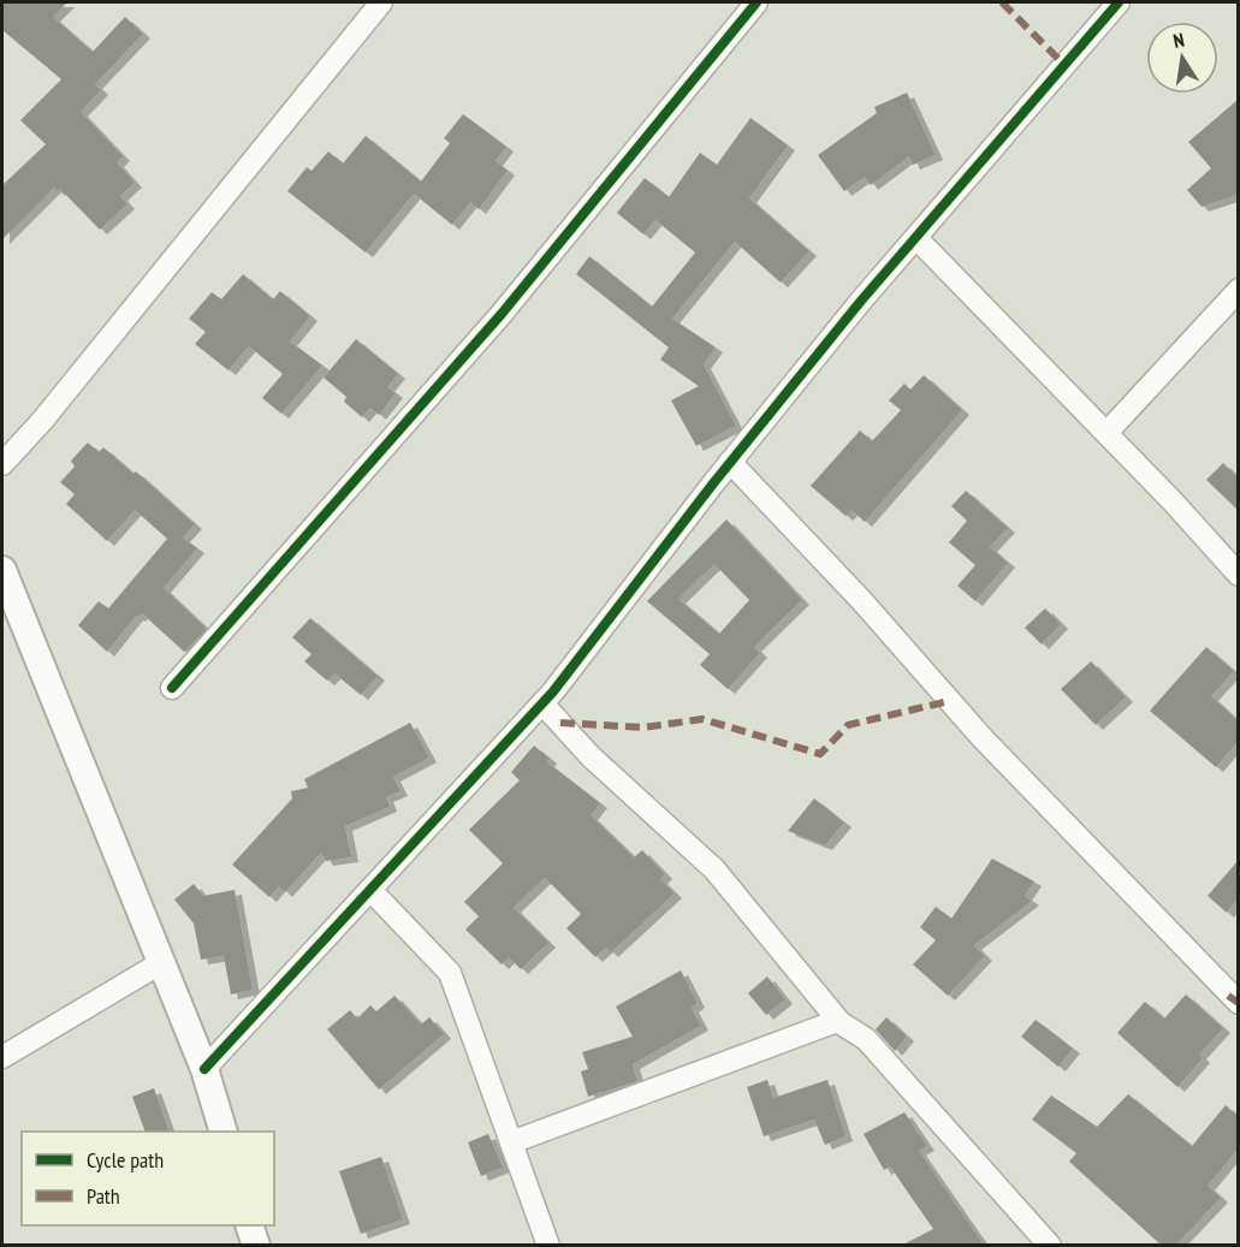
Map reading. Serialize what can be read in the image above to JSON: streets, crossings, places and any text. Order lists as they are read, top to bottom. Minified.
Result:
{"legend":["Cycle path","Path"],"north":"top"}
